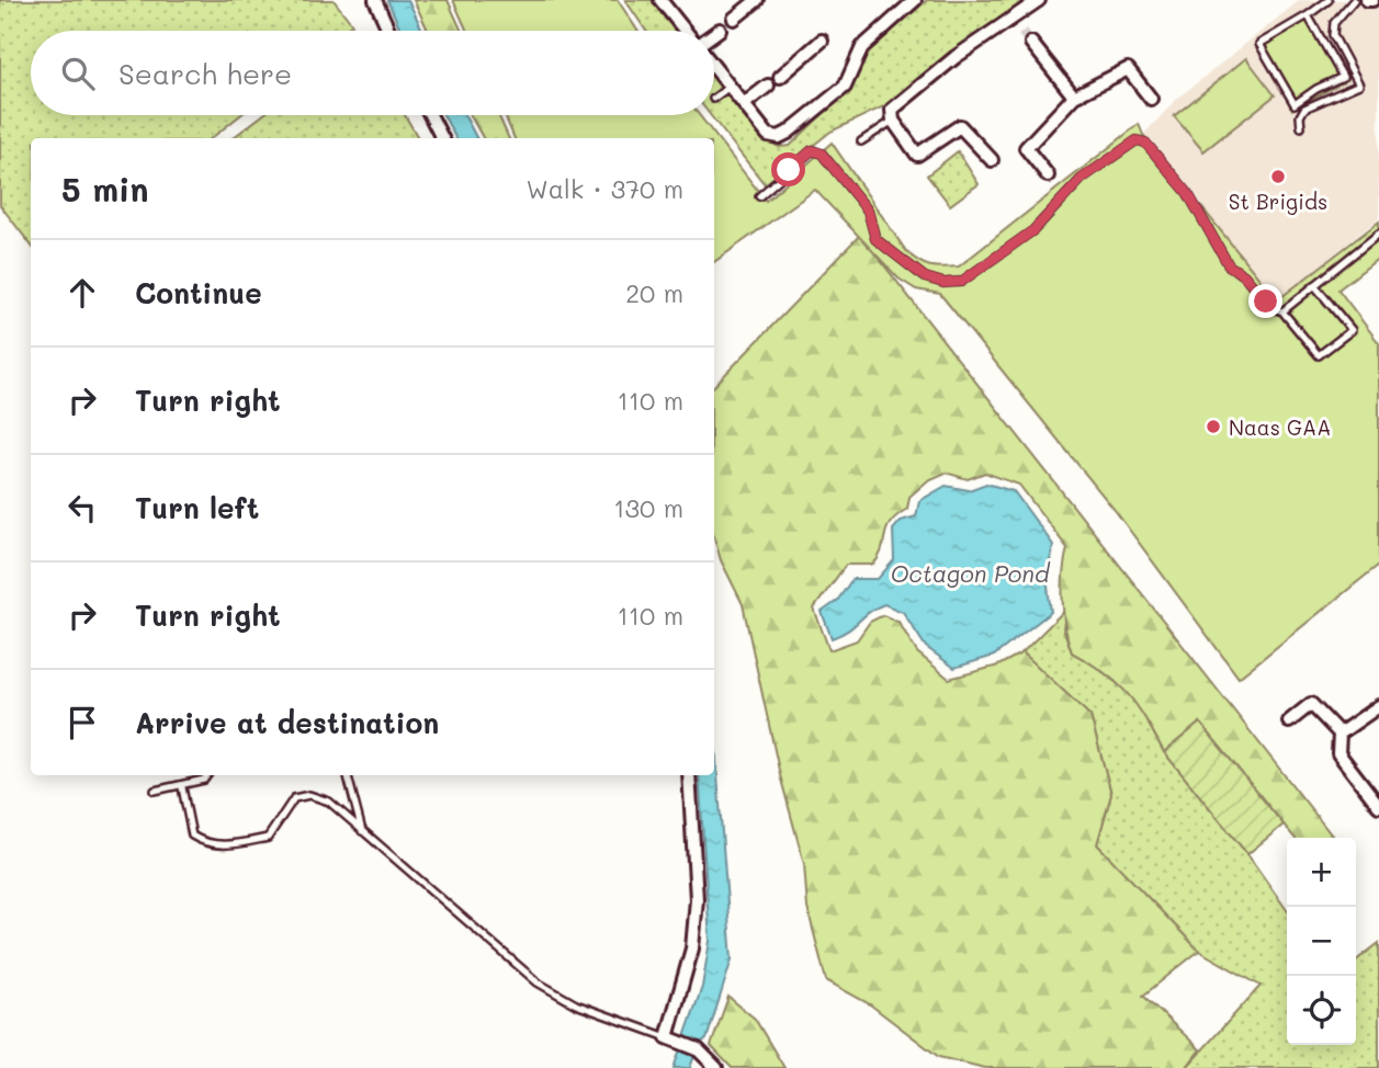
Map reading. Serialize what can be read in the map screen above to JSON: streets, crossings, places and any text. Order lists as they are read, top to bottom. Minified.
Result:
{"water":["Octagon Pond"],"places":["St Brigids","Naas GAA"],"page":{"search":"Search here","heading":["5 min","Walk · 370 m"],"list":[["Continue","20 m"],["Turn right","110 m"],["Turn left","130 m"],["Turn right","110 m"],"Arrive at destination"],"map_buttons":["+","−"]}}
